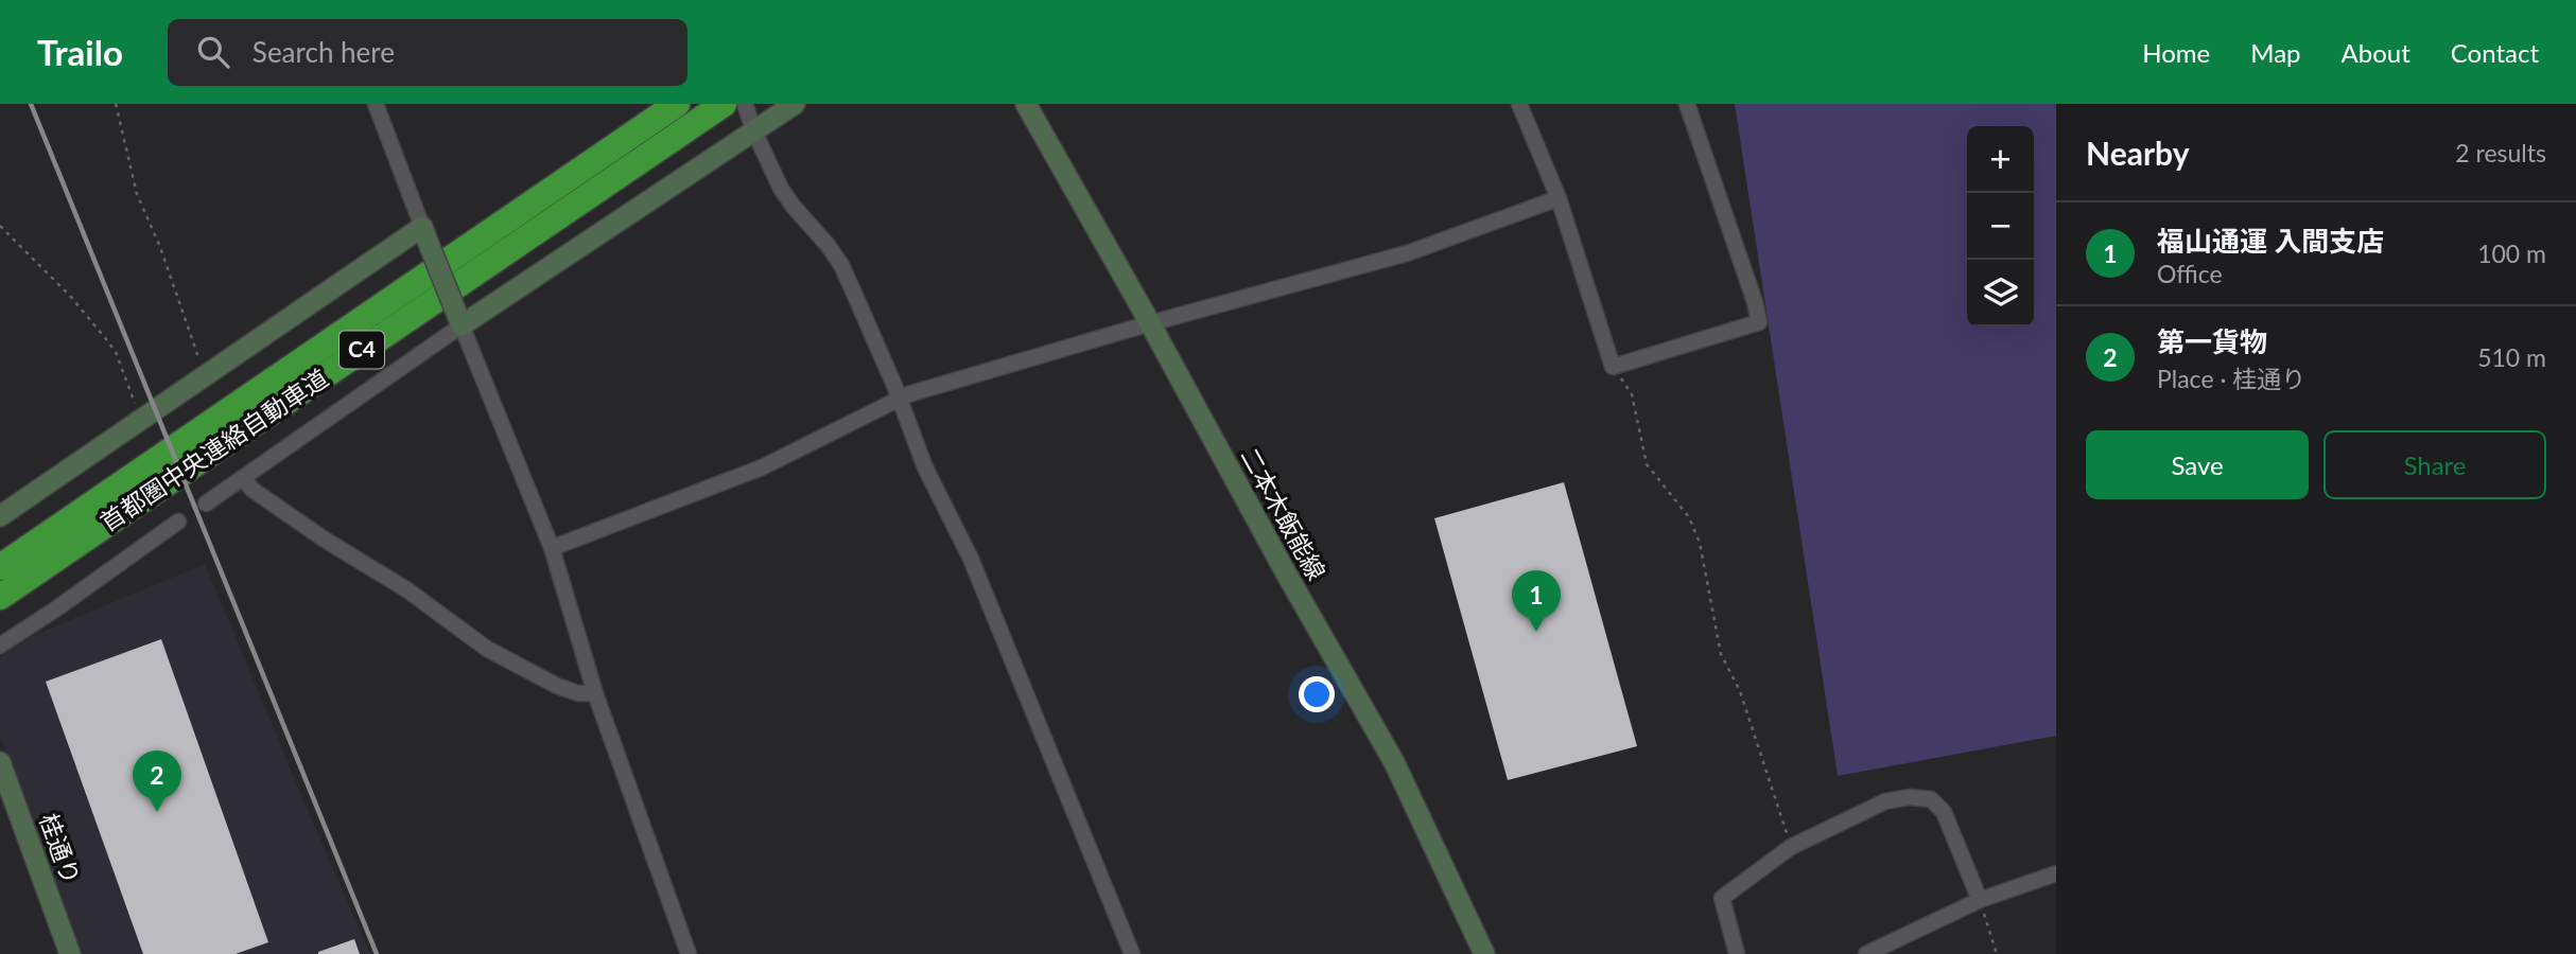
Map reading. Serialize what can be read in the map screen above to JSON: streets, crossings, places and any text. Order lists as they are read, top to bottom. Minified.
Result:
{"streets":{"highway":["C4","首都圏中央連絡自動車道"],"street":["二本木飯能線","桂通り"]},"page":{"header":"Trailo","search":"Search here","nav":["Home","Map","About","Contact"],"heading":["Nearby","2 results"],"map_buttons":["+","−"],"list":[{"mark":"1","name":"福山通運 入間支店","note":"Office","value":"100 m"},{"mark":"2","name":"第一貨物","note":"Place · 桂通り","value":"510 m"}],"buttons":["Save","Share"],"pins":["1","2"]}}
